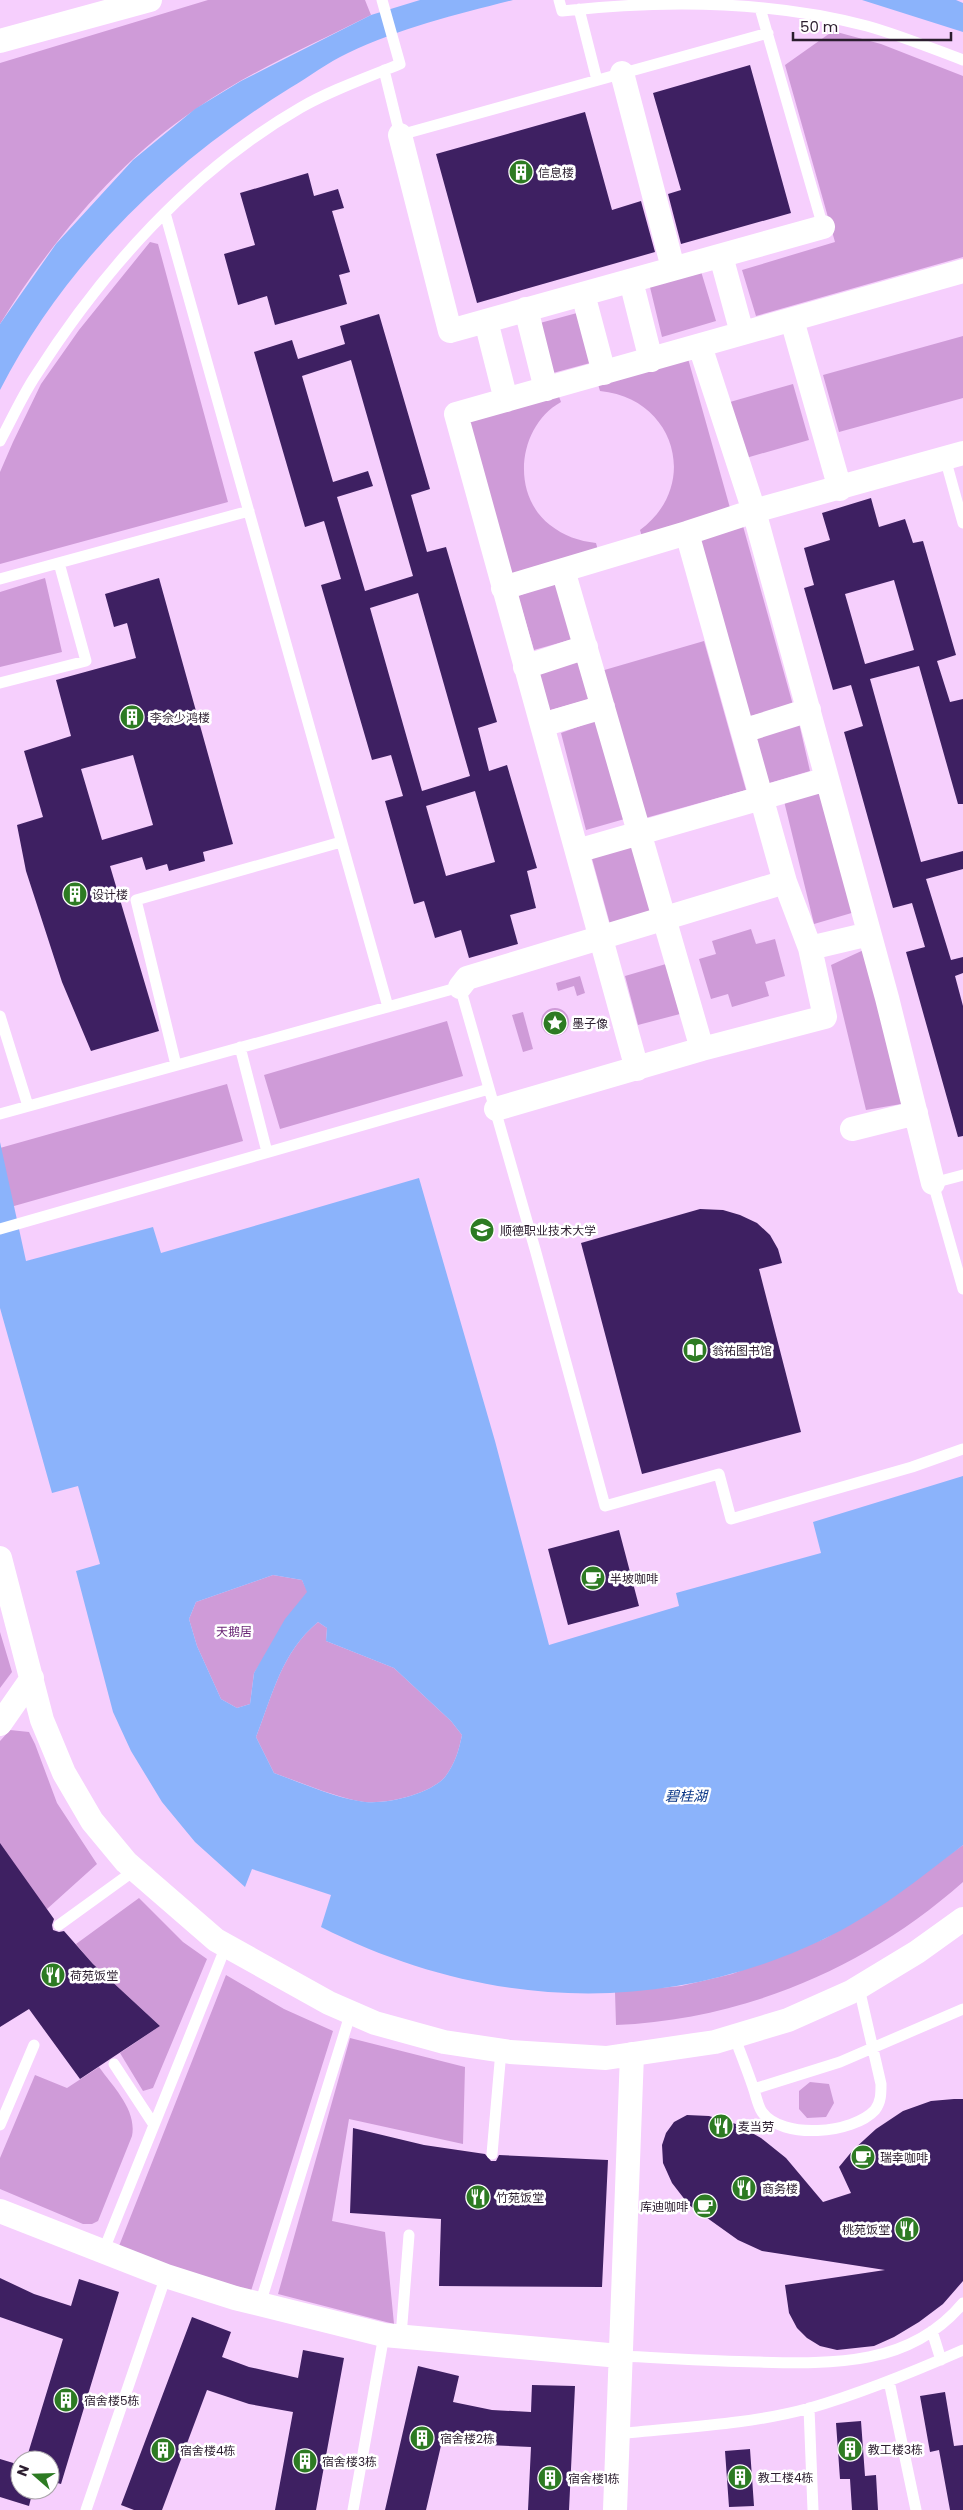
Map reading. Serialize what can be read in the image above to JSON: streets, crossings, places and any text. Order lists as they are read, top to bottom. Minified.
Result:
{"water":["碧桂湖"],"parks":["天鹅居"],"places":{"building":["信息楼","李佘少鸿楼","设计楼","宿舍楼5栋","宿舍楼2栋","教工楼3栋","宿舍楼4栋","宿舍楼3栋","教工楼4栋","宿舍楼1栋"],"place":["墨子像"],"school or university":["顺德职业技术大学"],"library":["翁祐图书馆"],"cafe":["半坡咖啡","瑞幸咖啡","库迪咖啡"],"restaurant":["荷苑饭堂","麦当劳","商务楼","竹苑饭堂","桃苑饭堂"]},"scale_bar":"50 m","north":"left"}
